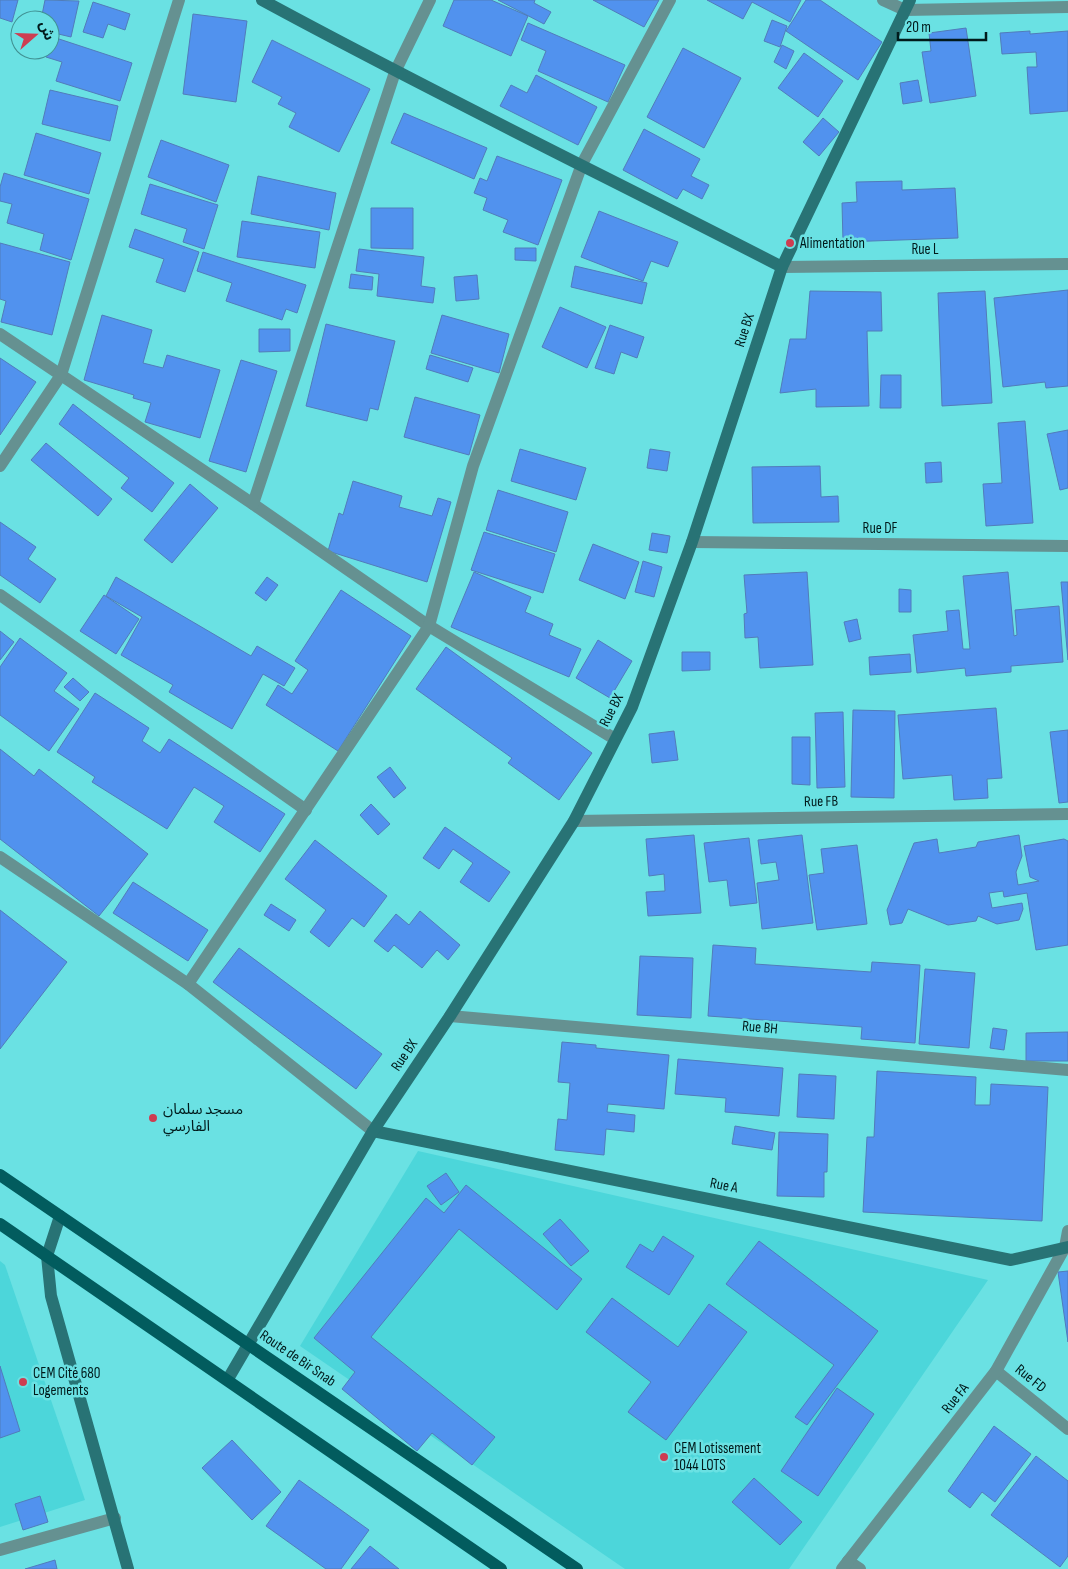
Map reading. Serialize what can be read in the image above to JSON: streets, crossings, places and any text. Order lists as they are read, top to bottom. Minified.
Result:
{"streets":{"main road":["Route de Bir Snab"],"street":["Rue L","Rue BX","Rue DF","Rue FB","Rue BH","Rue A","Rue FD","Rue FA"]},"crossings":[["Rue L","Rue BX"],["Rue BX","Rue DF"],["Rue BX","Rue FB"],["Rue BX","Rue BH"],["Rue BX","Rue A"],["Rue BX","Route de Bir Snab"],["Rue A","Rue FA"],["Rue FD","Rue FA"]],"places":["Alimentation","مسجد سلمان الفارسي","CEM Cité 680 Logements","CEM Lotissement 1044 LOTS"],"scale_bar":"20 m","north":"right"}
